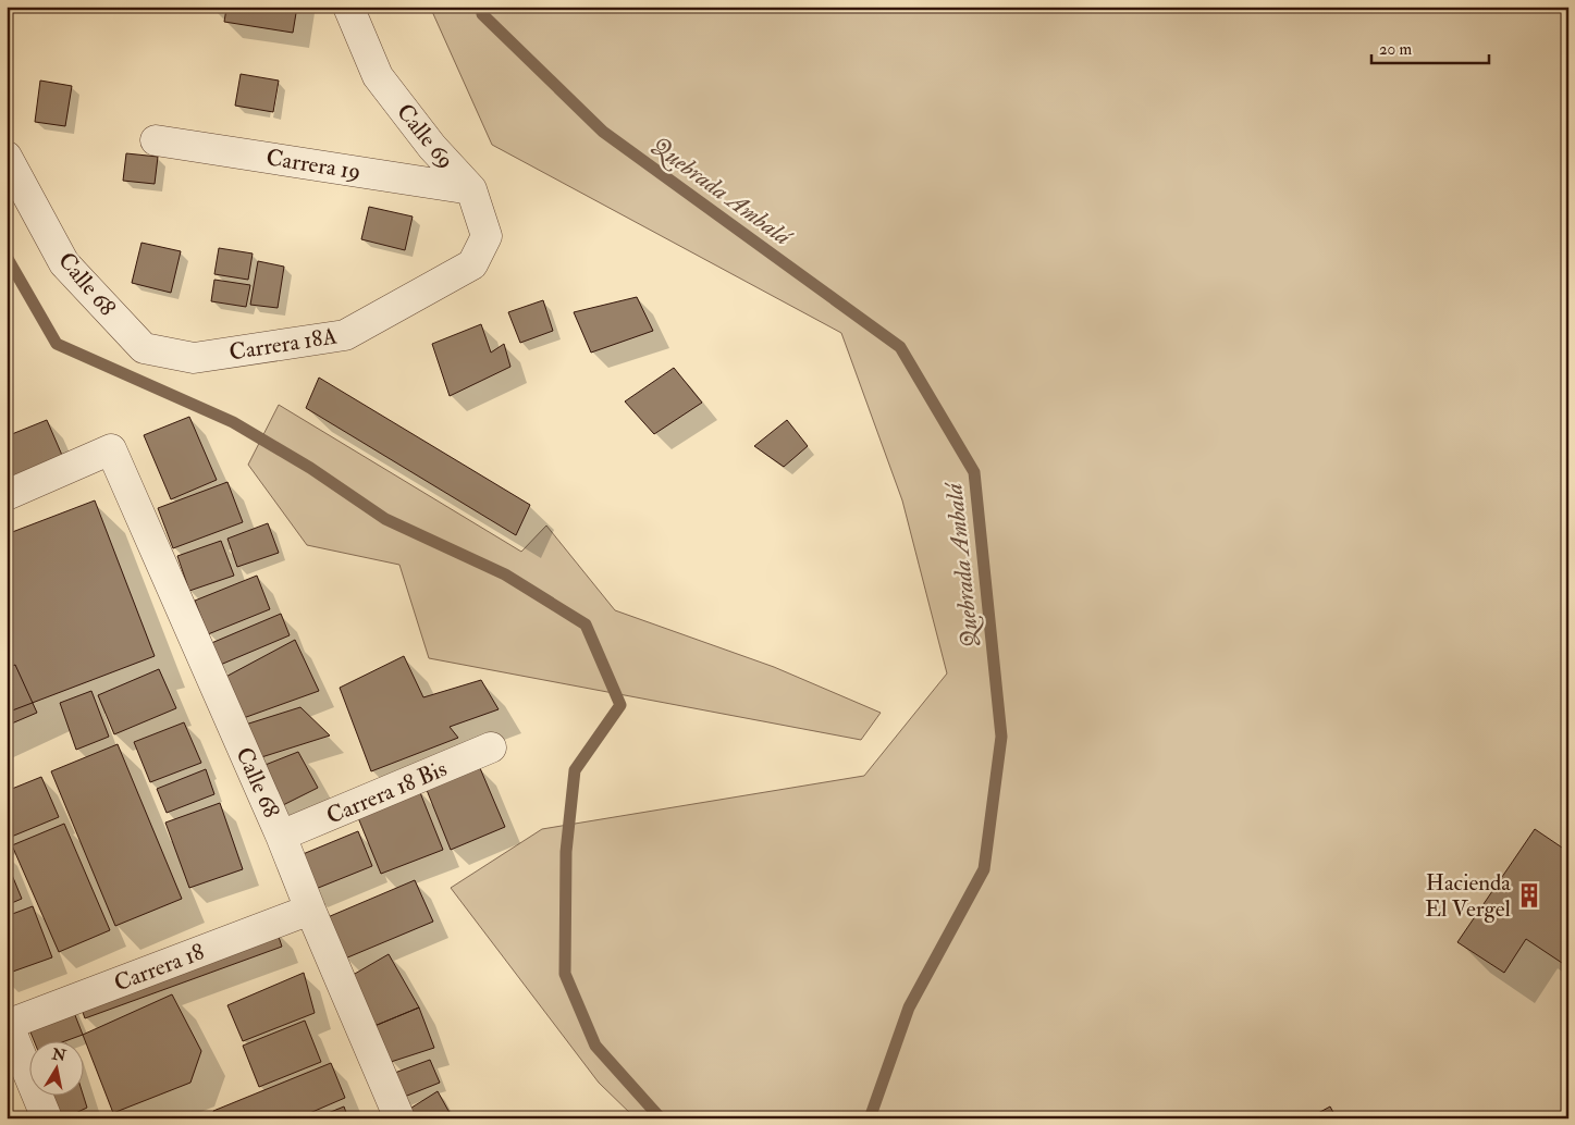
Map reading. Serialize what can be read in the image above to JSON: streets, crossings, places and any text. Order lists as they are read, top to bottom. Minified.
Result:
{"streets":{"street":["Calle 69","Carrera 19","Calle 68","Carrera 18A","Carrera 18 Bis","Carrera 18"]},"crossings":[["Calle 69","Carrera 19"],["Calle 69","Carrera 18A"],["Calle 68","Carrera 18A"],["Calle 68","Carrera 18 Bis"],["Calle 68","Carrera 18"]],"water":["Quebrada Ambalá"],"places":{"building":["Hacienda El Vergel"]},"scale_bar":"20 m","north":"top"}
